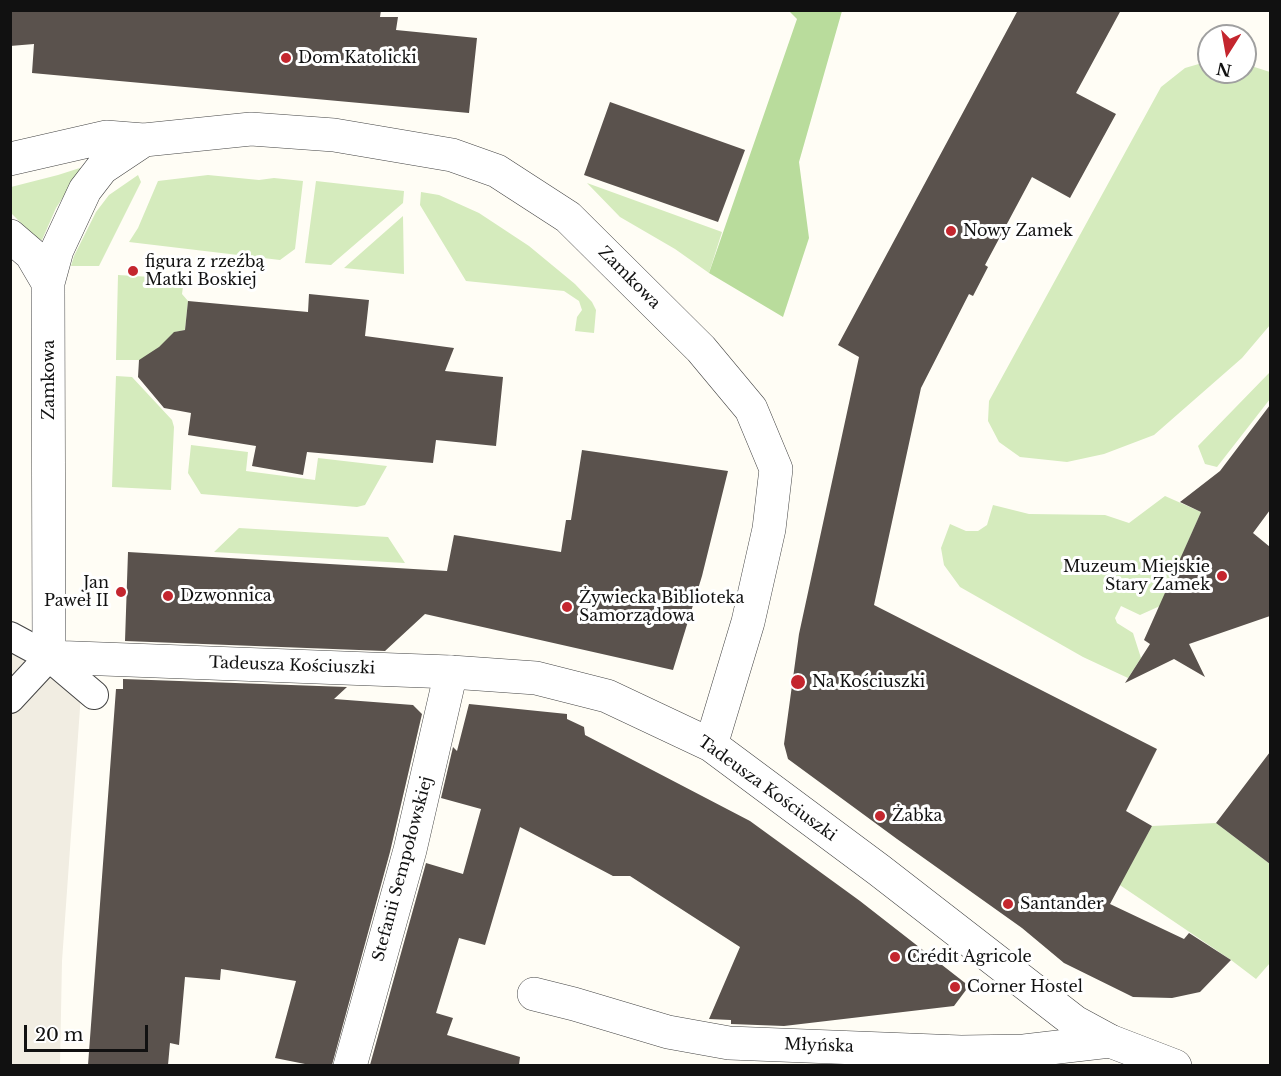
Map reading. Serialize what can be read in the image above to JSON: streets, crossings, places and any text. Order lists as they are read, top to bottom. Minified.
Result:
{"streets":{"street":["Zamkowa","Tadeusza Kościuszki","Stefanii Sempołowskiej","Młyńska"]},"crossings":[["Zamkowa","Tadeusza Kościuszki"],["Tadeusza Kościuszki","Stefanii Sempołowskiej"],["Tadeusza Kościuszki","Młyńska"]],"places":["Dom Katolicki","Nowy Zamek","figura z rzeźbą Matki Boskiej","Muzeum Miejskie Stary Zamek","Jan Paweł II","Dzwonnica","Żywiecka Biblioteka Samorządowa","Na Kościuszki","Żabka","Santander","Crédit Agricole","Corner Hostel"],"scale_bar":"20 m","north":"bottom"}
